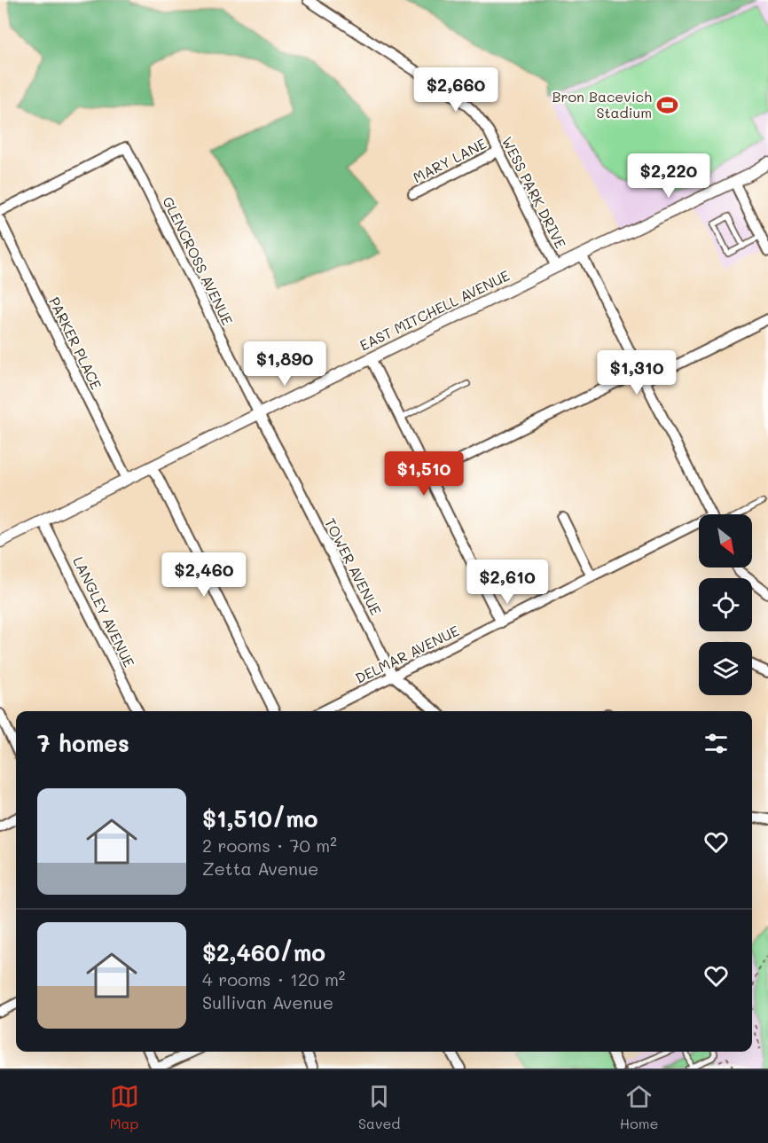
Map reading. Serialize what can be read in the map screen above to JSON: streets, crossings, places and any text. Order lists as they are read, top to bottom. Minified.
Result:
{"streets":{"street":["MARY LANE","WESS PARK DRIVE","GLENCROSS AVENUE","EAST MITCHELL AVENUE","PARKER PLACE","TOWER AVENUE","LANGLEY AVENUE","DELMAR AVENUE"]},"crossings":[["MARY LANE","WESS PARK DRIVE"],["WESS PARK DRIVE","EAST MITCHELL AVENUE"],["GLENCROSS AVENUE","EAST MITCHELL AVENUE"],["GLENCROSS AVENUE","TOWER AVENUE"],["EAST MITCHELL AVENUE","PARKER PLACE"],["EAST MITCHELL AVENUE","TOWER AVENUE"],["EAST MITCHELL AVENUE","LANGLEY AVENUE"],["TOWER AVENUE","DELMAR AVENUE"]],"places":{"sports":["Bron Bacevich Stadium"]},"north":"bottom right","page":{"price":["$2,660","$2,220","$1,890","$1,310","$1,510","$2,460","$2,610"],"heading":"7 homes","list":[{"name":"$1,510/mo","note":"2 rooms · 70 m² · Zetta Avenue"},{"name":"$2,460/mo","note":"4 rooms · 120 m² · Sullivan Avenue"}],"tabs":["Map","Saved","Home"]}}
